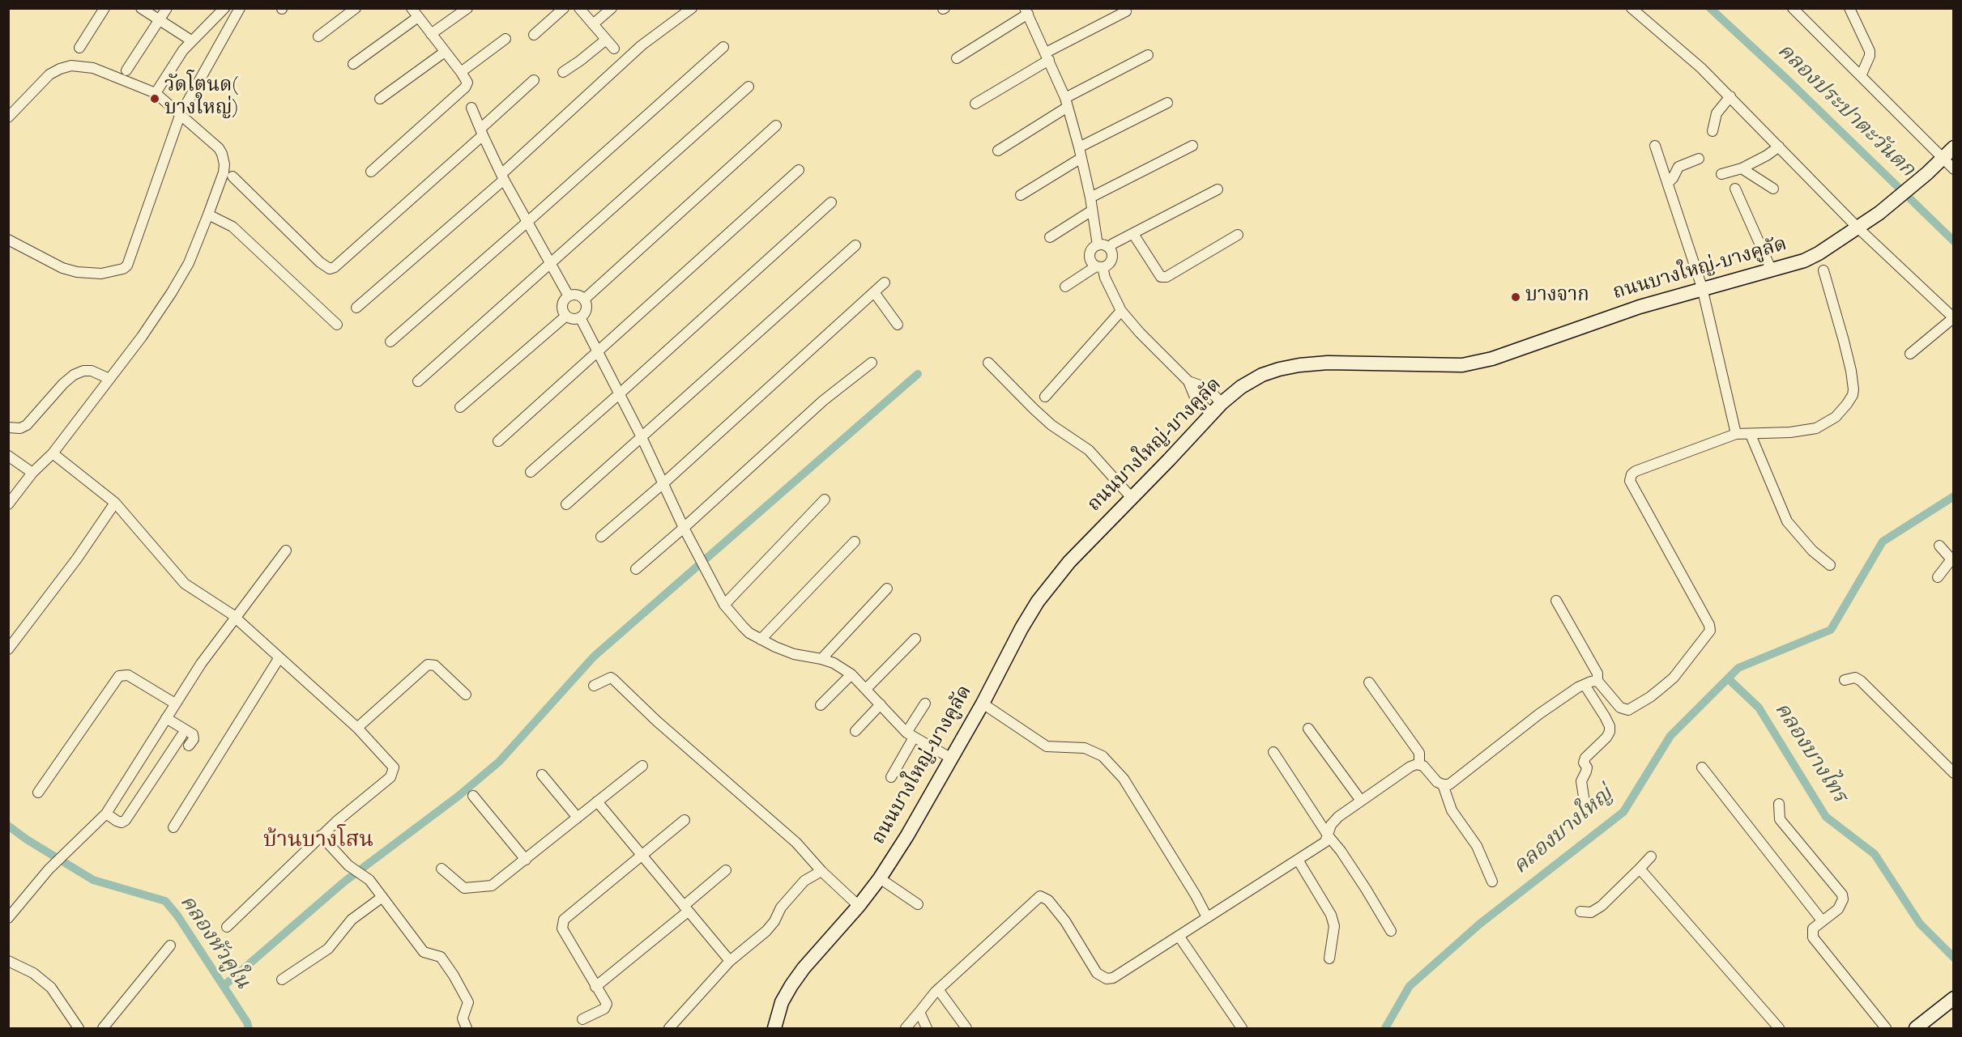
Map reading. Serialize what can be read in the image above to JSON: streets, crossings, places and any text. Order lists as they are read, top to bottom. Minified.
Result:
{"streets":{"street":["ถนนบางใหญ่-บางคูลัด"]},"districts":["บ้านบางโสน"],"water":["คลองประปาตะวันตก","คลองบางไทร","คลองบางใหญ่","คลองหัวคูใน"],"places":["วัดโตนด( บางใหญ่)","บางจาก"]}
